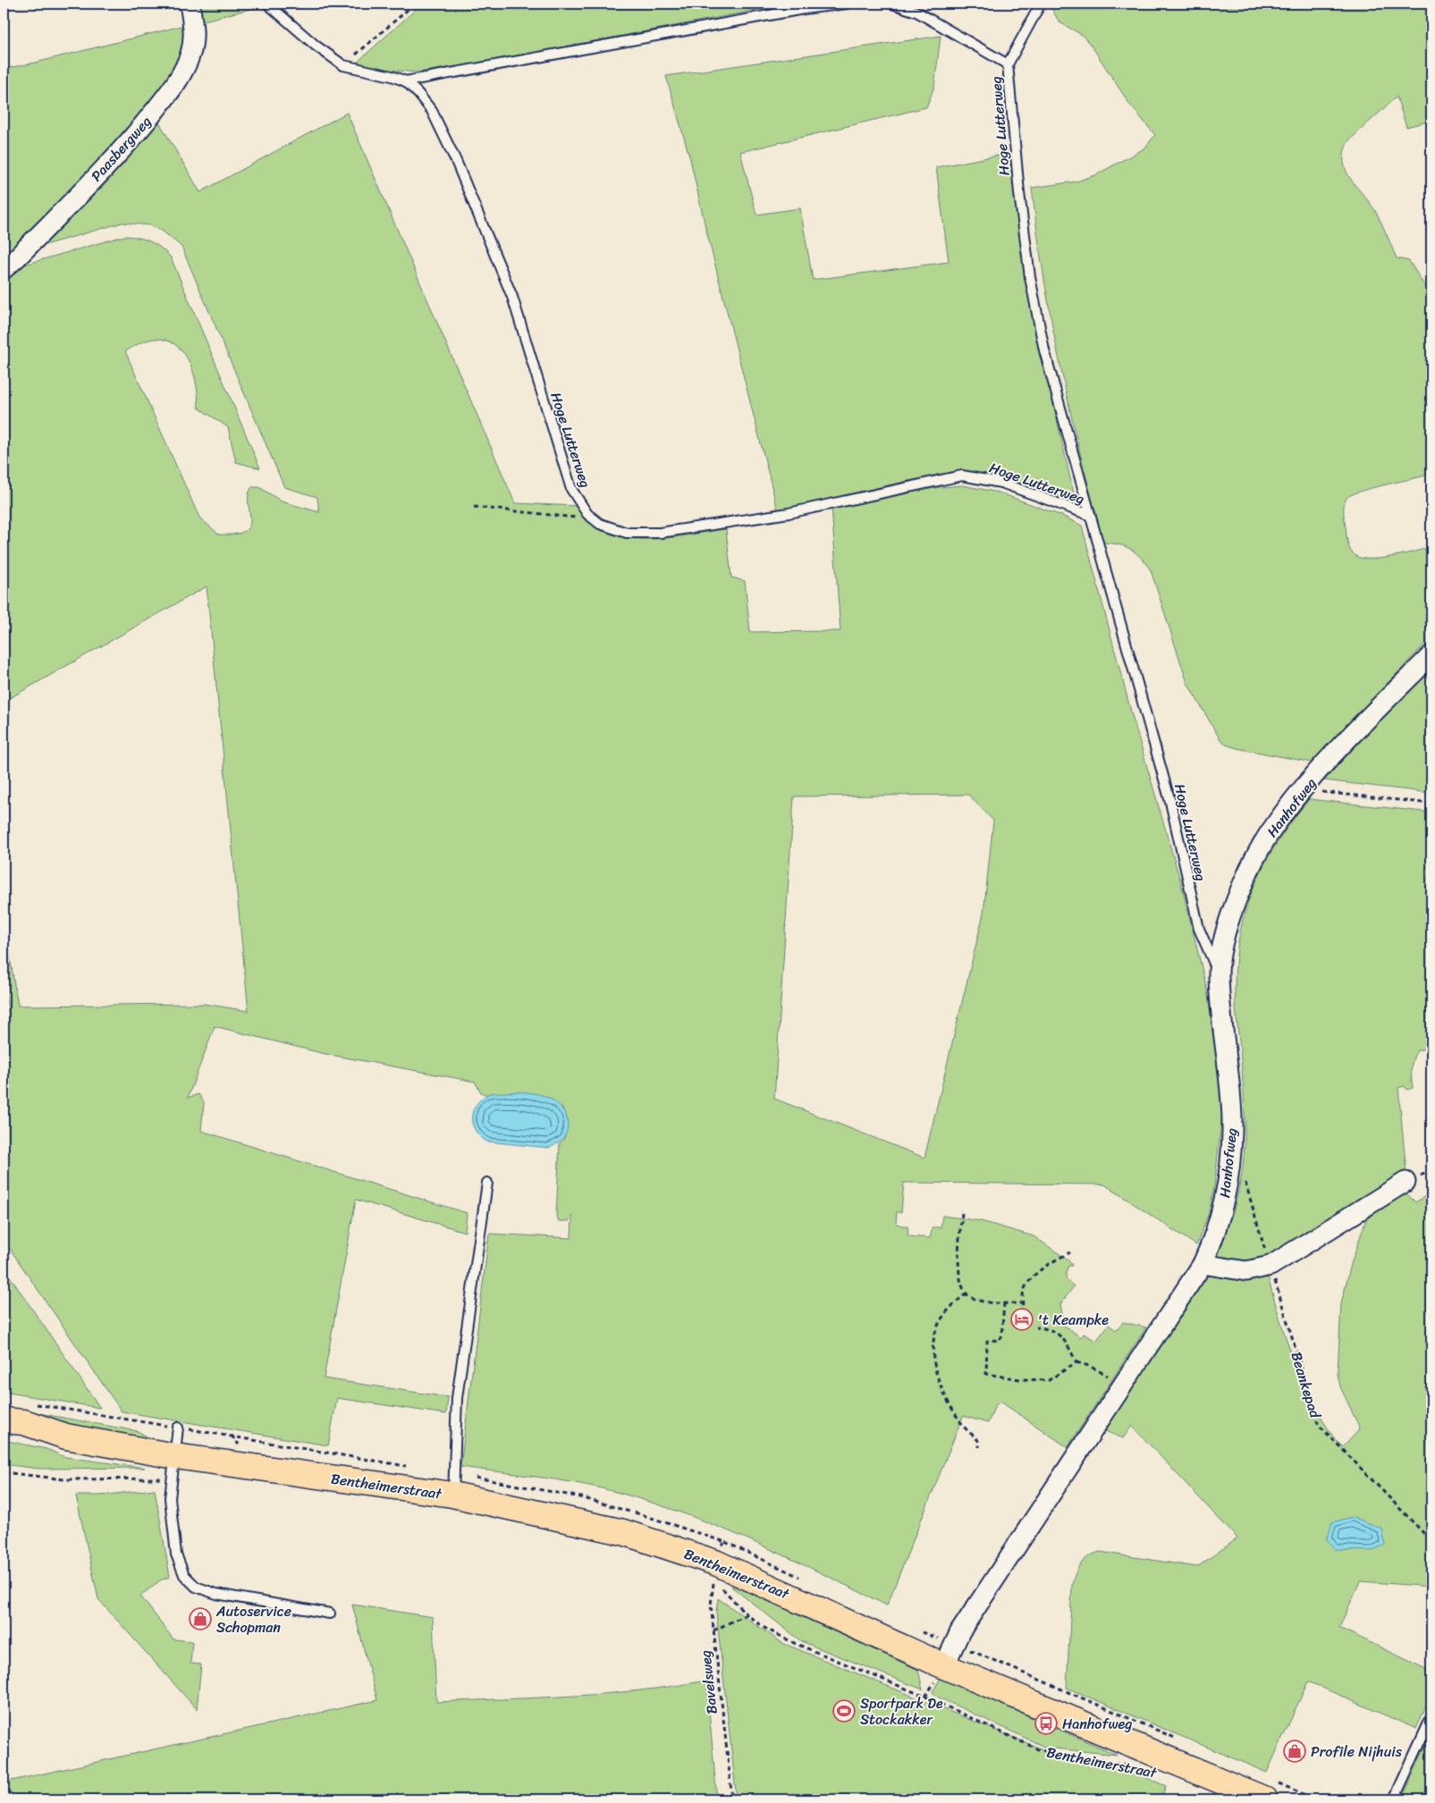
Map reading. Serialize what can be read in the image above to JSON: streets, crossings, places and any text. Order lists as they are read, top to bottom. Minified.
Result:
{"streets":{"main road":["Bentheimerstraat"],"street":["Paasbergweg","Hanhofweg"],"lane":["Hoge Lutterweg"],"path":["Beankepad","Bavelsweg"]},"crossings":[["Hoge Lutterweg","Hanhofweg"],["Hanhofweg","Bentheimerstraat"],["Bentheimerstraat","Bavelsweg"]],"places":{"hotel":["'t Keampke"],"shop":["Autoservice Schopman","Profile Nijhuis"],"sports":["Sportpark De Stockakker"],"bus stop":["Hanhofweg"]}}
